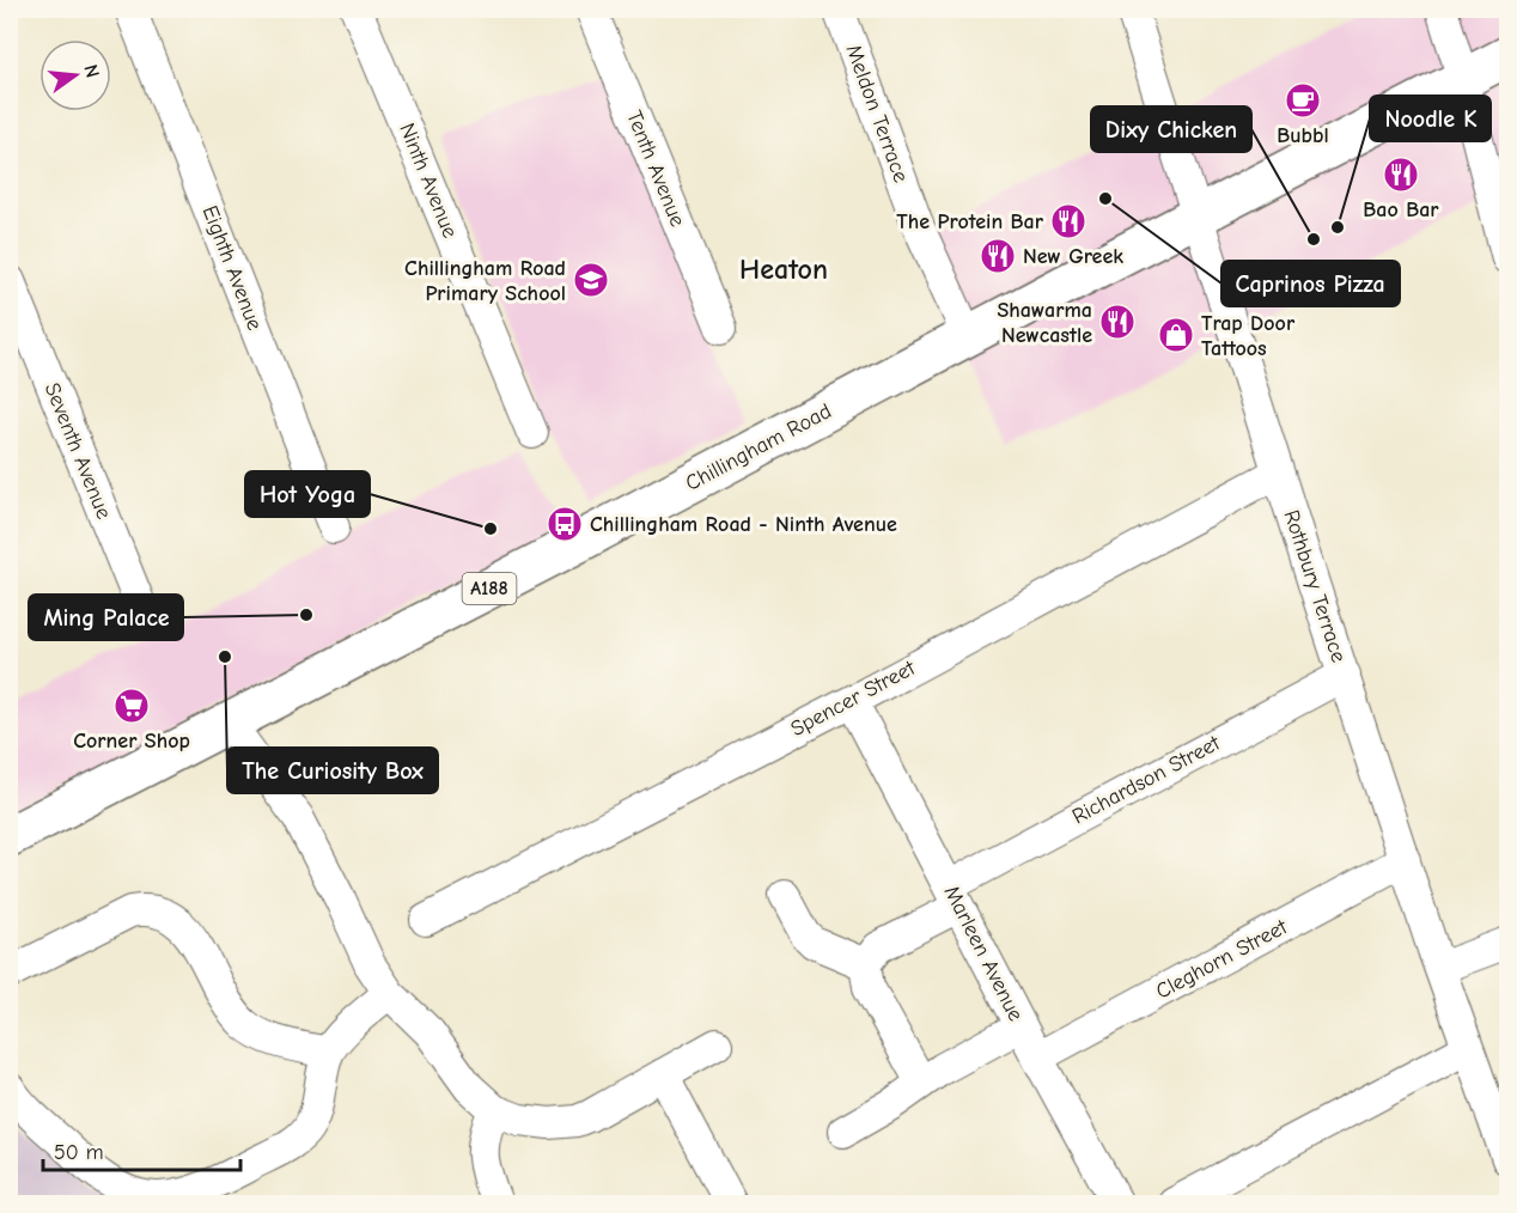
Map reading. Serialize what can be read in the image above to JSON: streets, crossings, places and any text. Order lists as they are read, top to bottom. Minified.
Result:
{"streets":{"main road":["Chillingham Road","A188"],"street":["Meldon Terrace","Tenth Avenue","Ninth Avenue","Eighth Avenue","Seventh Avenue","Rothbury Terrace","Spencer Street","Richardson Street","Marleen Avenue","Cleghorn Street"]},"crossings":[["Meldon Terrace","Chillingham Road"],["Chillingham Road","Rothbury Terrace"],["Rothbury Terrace","Spencer Street"],["Rothbury Terrace","Richardson Street"],["Rothbury Terrace","Cleghorn Street"],["Spencer Street","Marleen Avenue"],["Richardson Street","Marleen Avenue"],["Marleen Avenue","Cleghorn Street"]],"districts":["Heaton"],"places":{"cafe":["Bubbl"],"restaurant":["Bao Bar","The Protein Bar","New Greek","Shawarma Newcastle"],"other":["Caprinos Pizza","Noodle K","Dixy Chicken","Hot Yoga","Ming Palace","The Curiosity Box"],"school or university":["Chillingham Road Primary School"],"shop":["Trap Door Tattoos"],"bus stop":["Chillingham Road - Ninth Avenue"],"supermarket":["Corner Shop"]},"scale_bar":"50 m","north":"right"}
